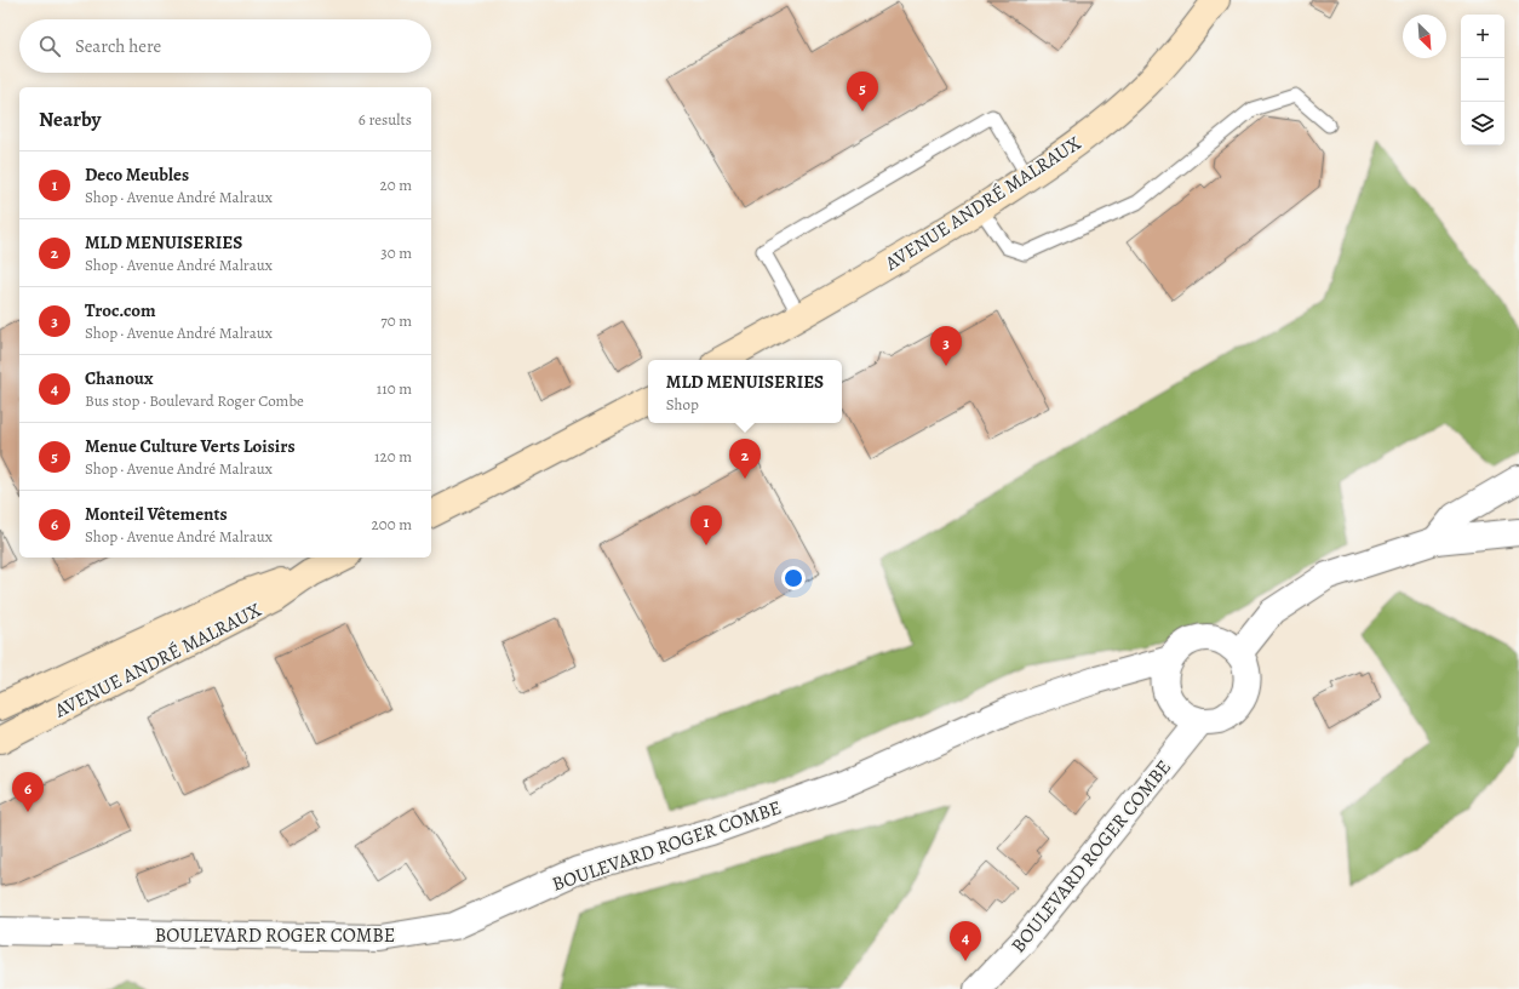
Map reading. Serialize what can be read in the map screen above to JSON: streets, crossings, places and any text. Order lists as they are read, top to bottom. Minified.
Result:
{"streets":{"street":["AVENUE ANDRÉ MALRAUX","BOULEVARD ROGER COMBE"]},"north":"bottom right","page":{"map_buttons":["+","−"],"search":"Search here","pins":["5","3","2","1","6","4"],"heading":["Nearby","6 results"],"list":[{"mark":"1","name":"Deco Meubles","note":"Shop · Avenue André Malraux","value":"20 m"},{"mark":"2","name":"MLD MENUISERIES","note":"Shop · Avenue André Malraux","value":"30 m"},{"mark":"3","name":"Troc.com","note":"Shop · Avenue André Malraux","value":"70 m"},{"mark":"4","name":"Chanoux","note":"Bus stop · Boulevard Roger Combe","value":"110 m"},{"mark":"5","name":"Menue Culture Verts Loisirs","note":"Shop · Avenue André Malraux","value":"120 m"},{"mark":"6","name":"Monteil Vêtements","note":"Shop · Avenue André Malraux","value":"200 m"}],"popup":["MLD MENUISERIES","Shop"]}}
